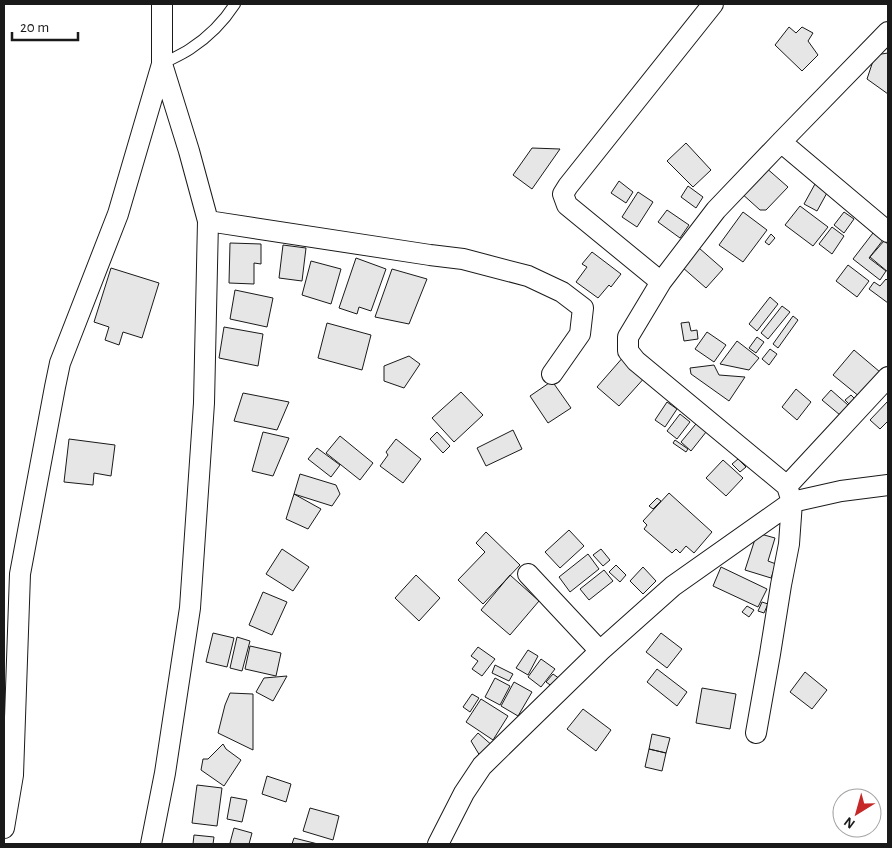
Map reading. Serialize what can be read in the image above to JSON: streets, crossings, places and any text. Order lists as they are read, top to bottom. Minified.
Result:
{"scale_bar":"20 m","north":"bottom left"}
